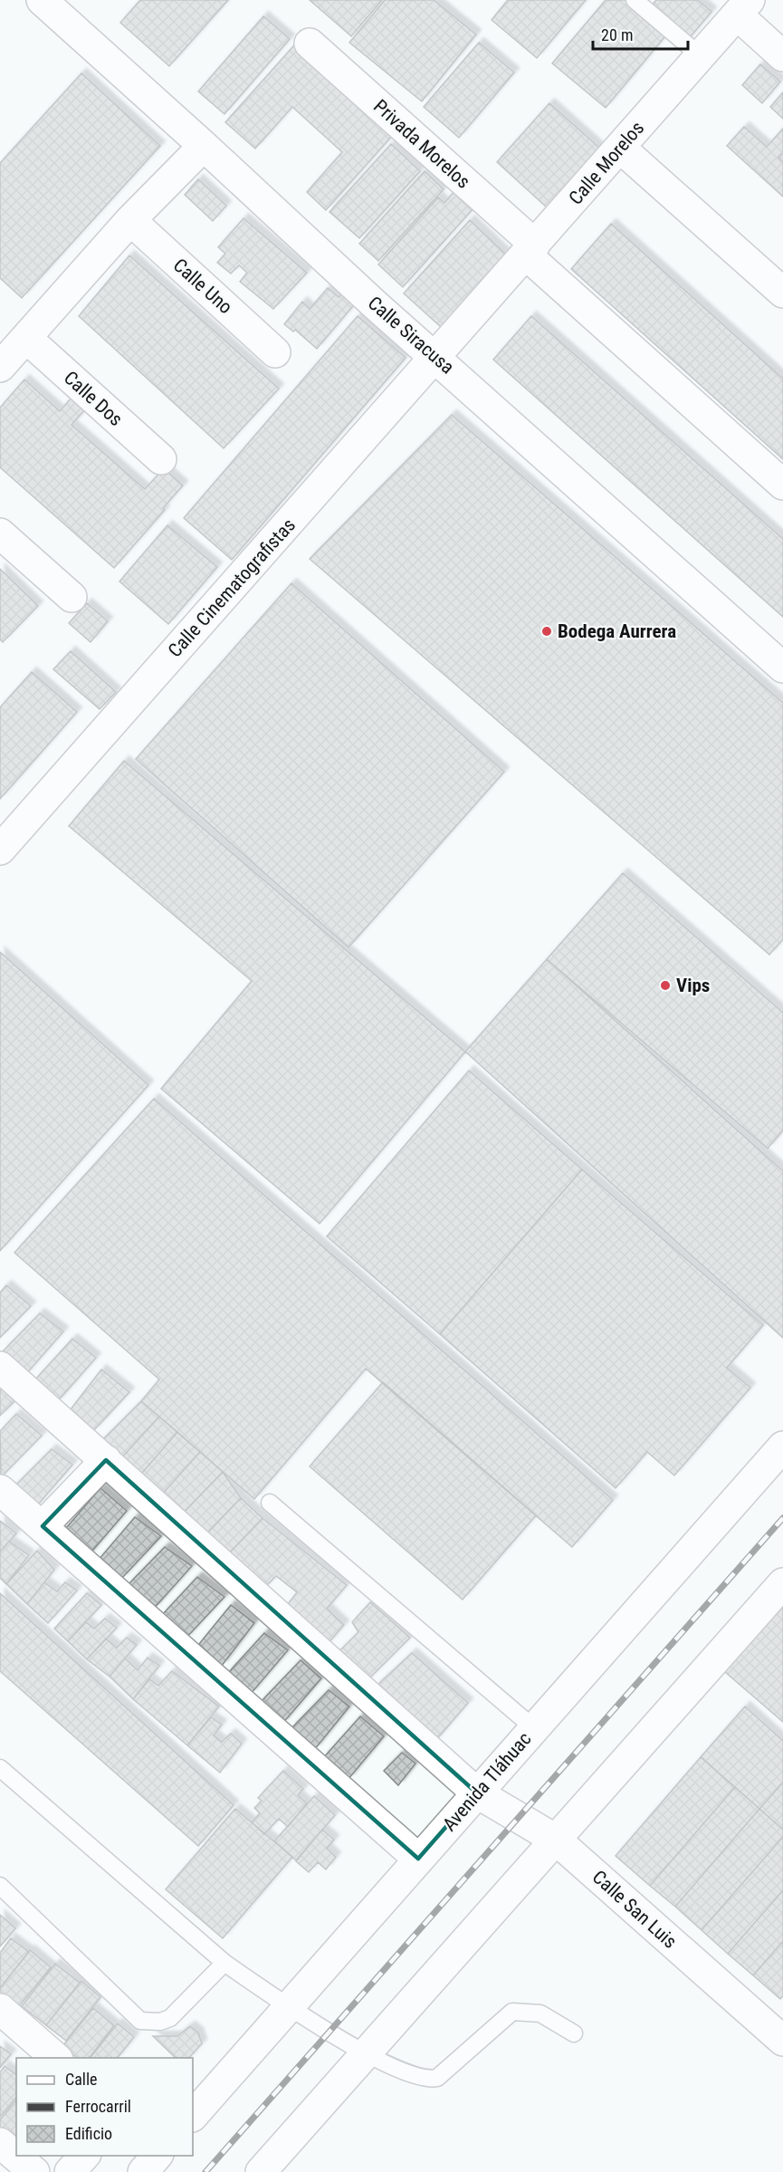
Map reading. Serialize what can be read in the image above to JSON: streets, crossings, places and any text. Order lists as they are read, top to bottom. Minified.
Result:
{"streets":{"street":["Privada Morelos","Calle Morelos","Calle Uno","Calle Siracusa","Calle Dos","Calle Cinematografistas","Avenida Tláhuac","Calle San Luis"]},"crossings":[["Privada Morelos","Calle Morelos"],["Calle Morelos","Calle Cinematografistas"],["Calle Siracusa","Calle Cinematografistas"],["Avenida Tláhuac","Calle San Luis"]],"places":["Bodega Aurrera","Vips"],"legend":["Calle","Ferrocarril","Edificio"],"scale_bar":"20 m"}
